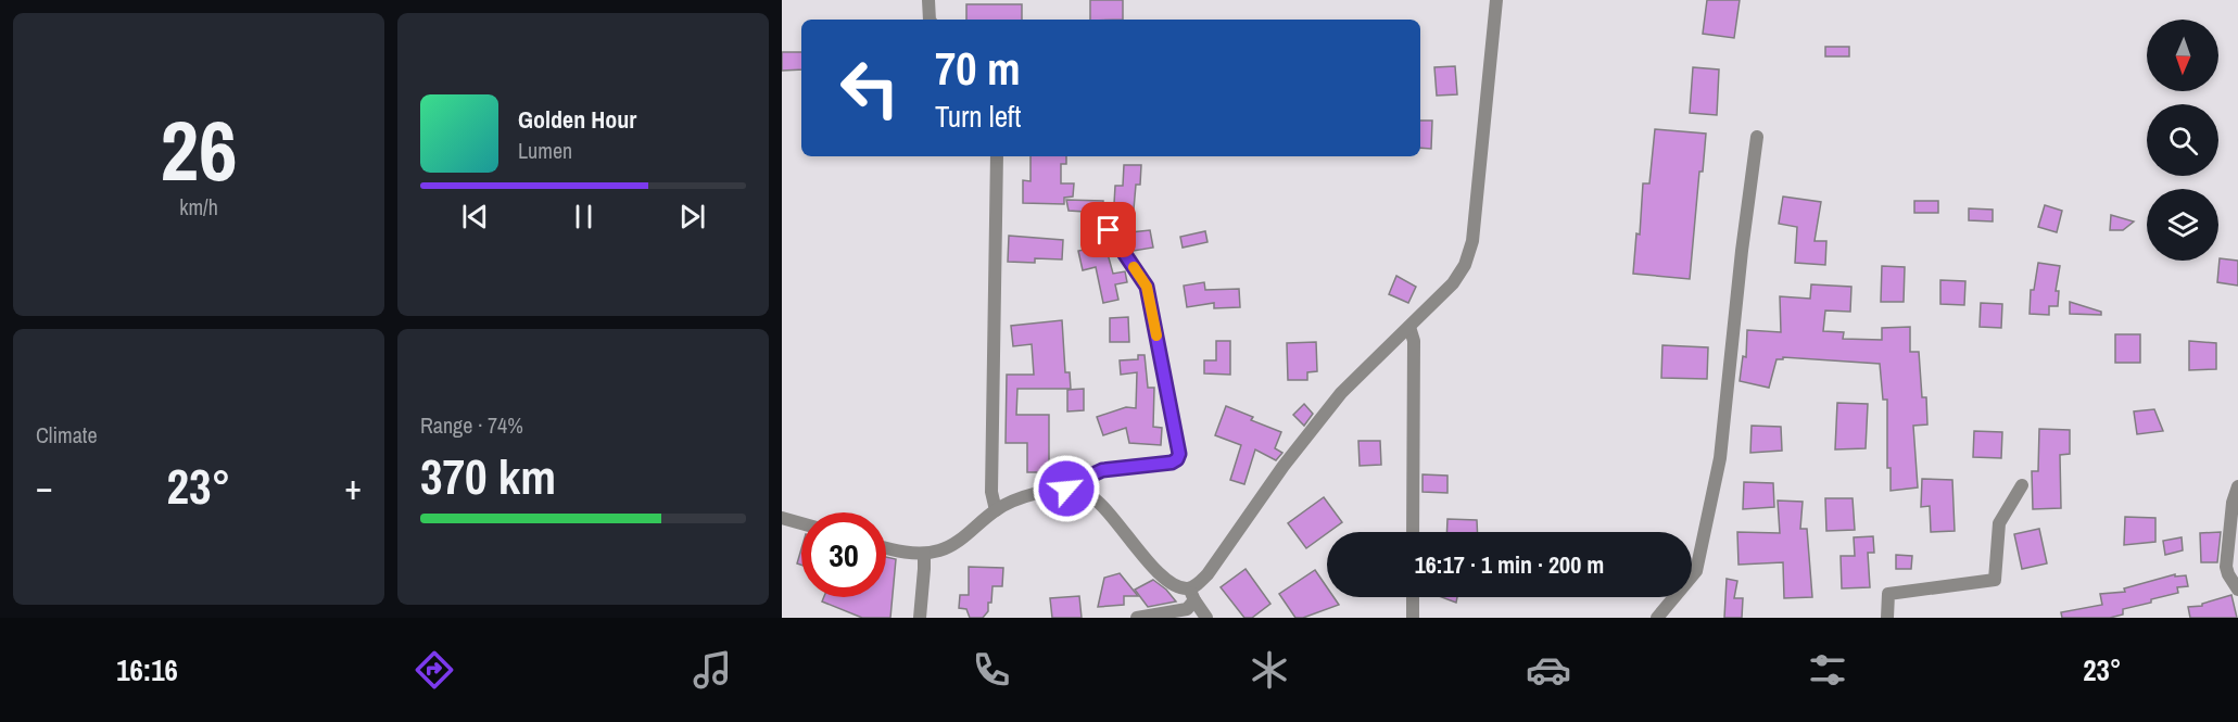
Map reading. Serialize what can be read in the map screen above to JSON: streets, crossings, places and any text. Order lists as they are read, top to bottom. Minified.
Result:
{"north":"bottom","page":{"tile":[["26","km/h"],"Climate",["Range · 74%","370 km"]],"turn":["70 m","Turn left"],"song":["Golden Hour","Lumen"],"heat":["−","23°","+"],"limit":"30","trip":"16:17 · 1 min · 200 m","tabs":["16:16","23°"]}}
